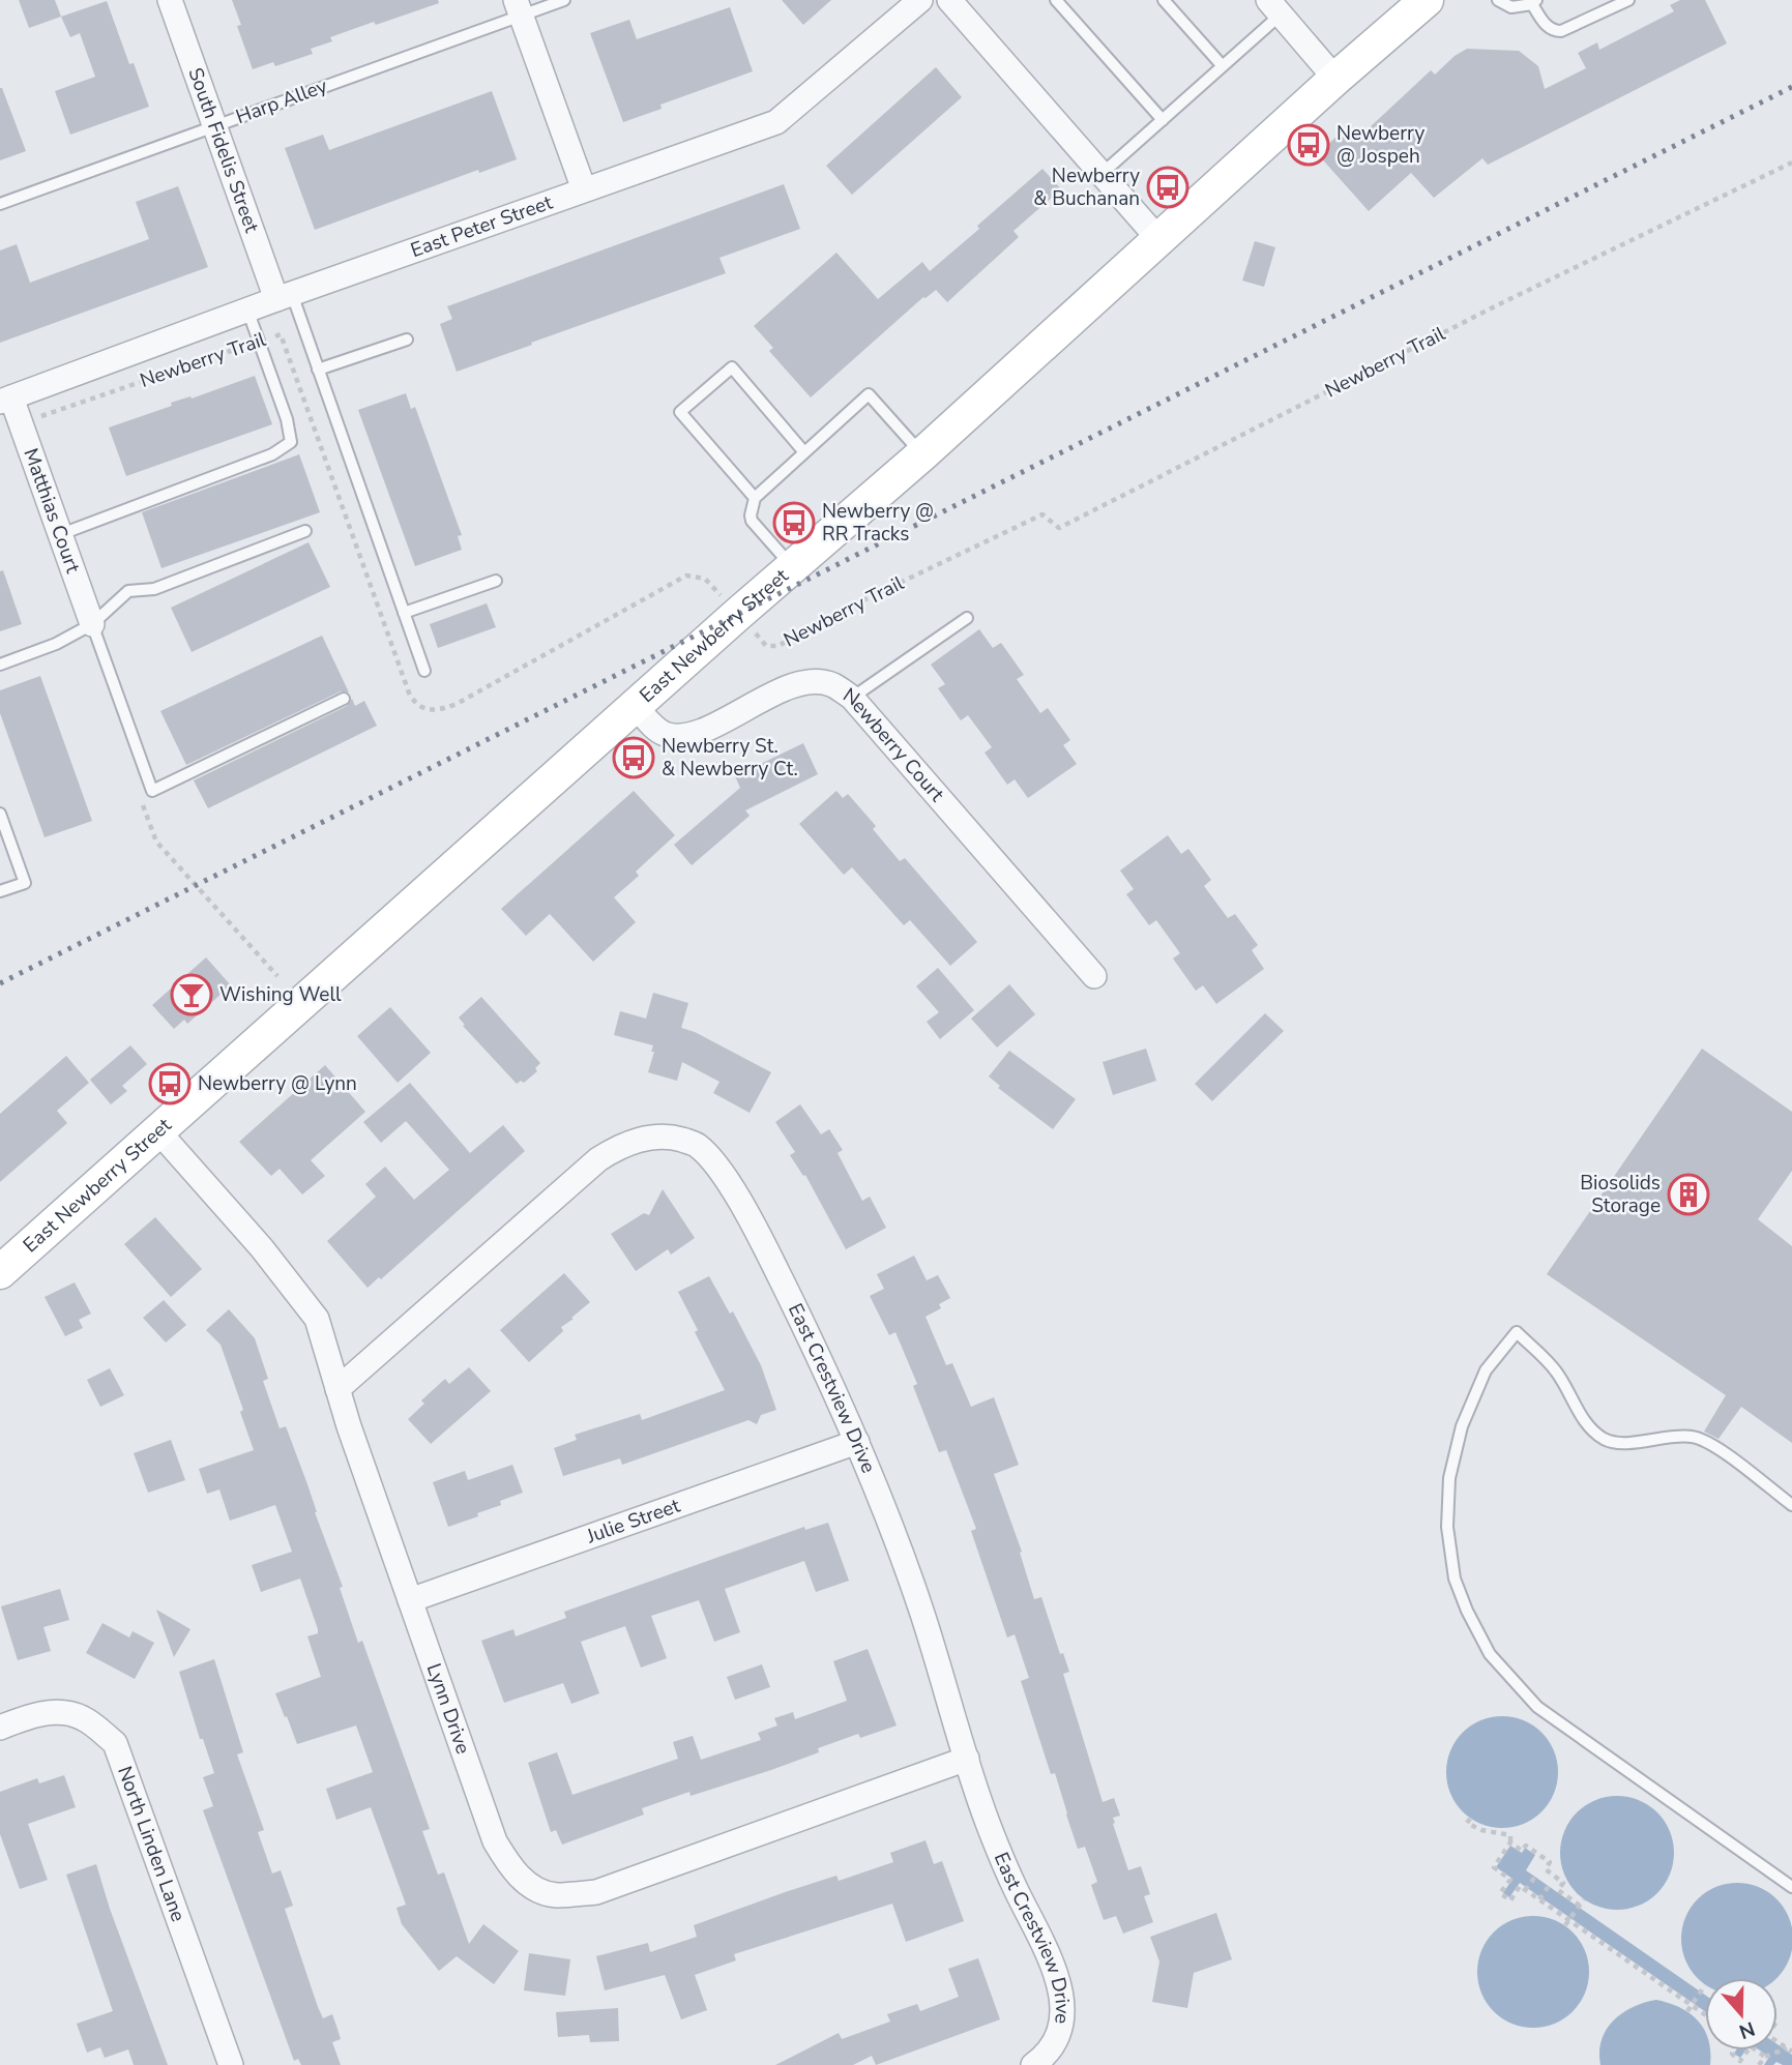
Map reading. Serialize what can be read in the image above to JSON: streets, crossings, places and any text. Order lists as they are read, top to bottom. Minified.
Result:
{"streets":{"main road":["East Newberry Street"],"street":["South Fidelis Street","East Peter Street","Matthias Court","Newberry Court","East Crestview Drive","Julie Street","Lynn Drive","North Linden Lane"],"lane":["Harp Alley"],"path":["Newberry Trail"]},"crossings":[["Harp Alley","South Fidelis Street"],["South Fidelis Street","East Peter Street"],["East Peter Street","Matthias Court"],["Newberry Trail","Matthias Court"],["Newberry Trail","East Newberry Street"],["East Newberry Street","Newberry Court"],["East Newberry Street","Lynn Drive"],["East Crestview Drive","Julie Street"],["East Crestview Drive","Lynn Drive"],["Julie Street","Lynn Drive"]],"places":{"bus stop":["Newberry @ Jospeh","Newberry & Buchanan","Newberry @ RR Tracks","Newberry St. & Newberry Ct.","Newberry @ Lynn"],"bar":["Wishing Well"],"building":["Biosolids Storage"]},"north":"bottom"}
